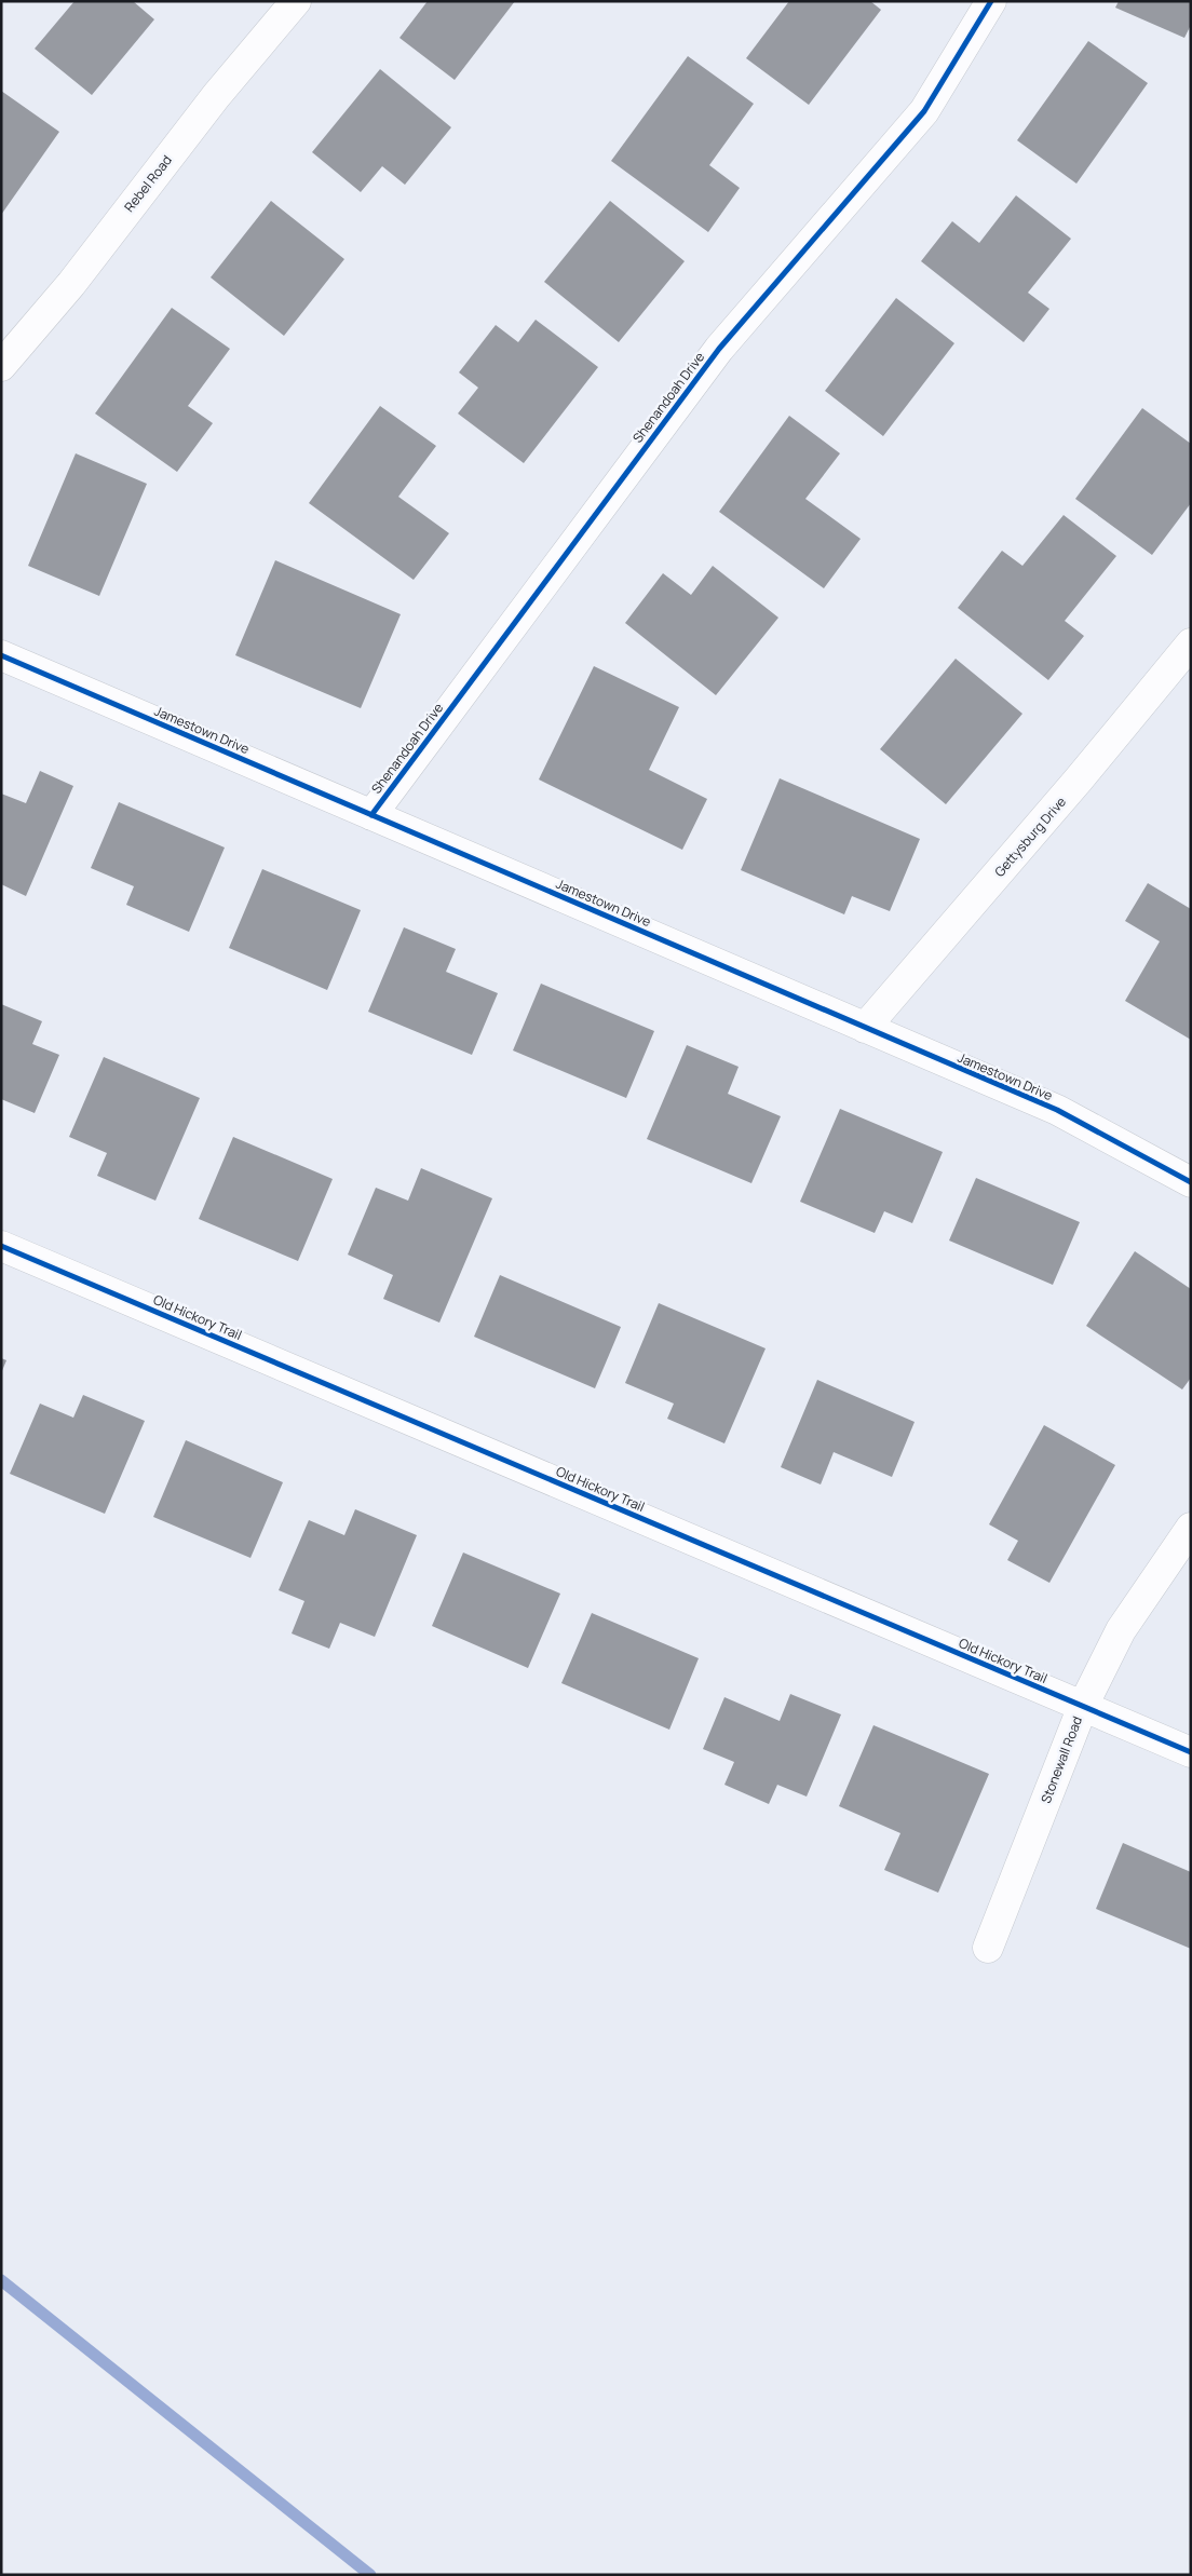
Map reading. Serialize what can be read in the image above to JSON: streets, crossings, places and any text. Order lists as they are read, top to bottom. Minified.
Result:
{"streets":{"street":["Rebel Road","Shenandoah Drive","Jamestown Drive","Gettysburg Drive","Old Hickory Trail","Stonewall Road"]},"crossings":[["Shenandoah Drive","Jamestown Drive"],["Jamestown Drive","Gettysburg Drive"],["Old Hickory Trail","Stonewall Road"]]}
